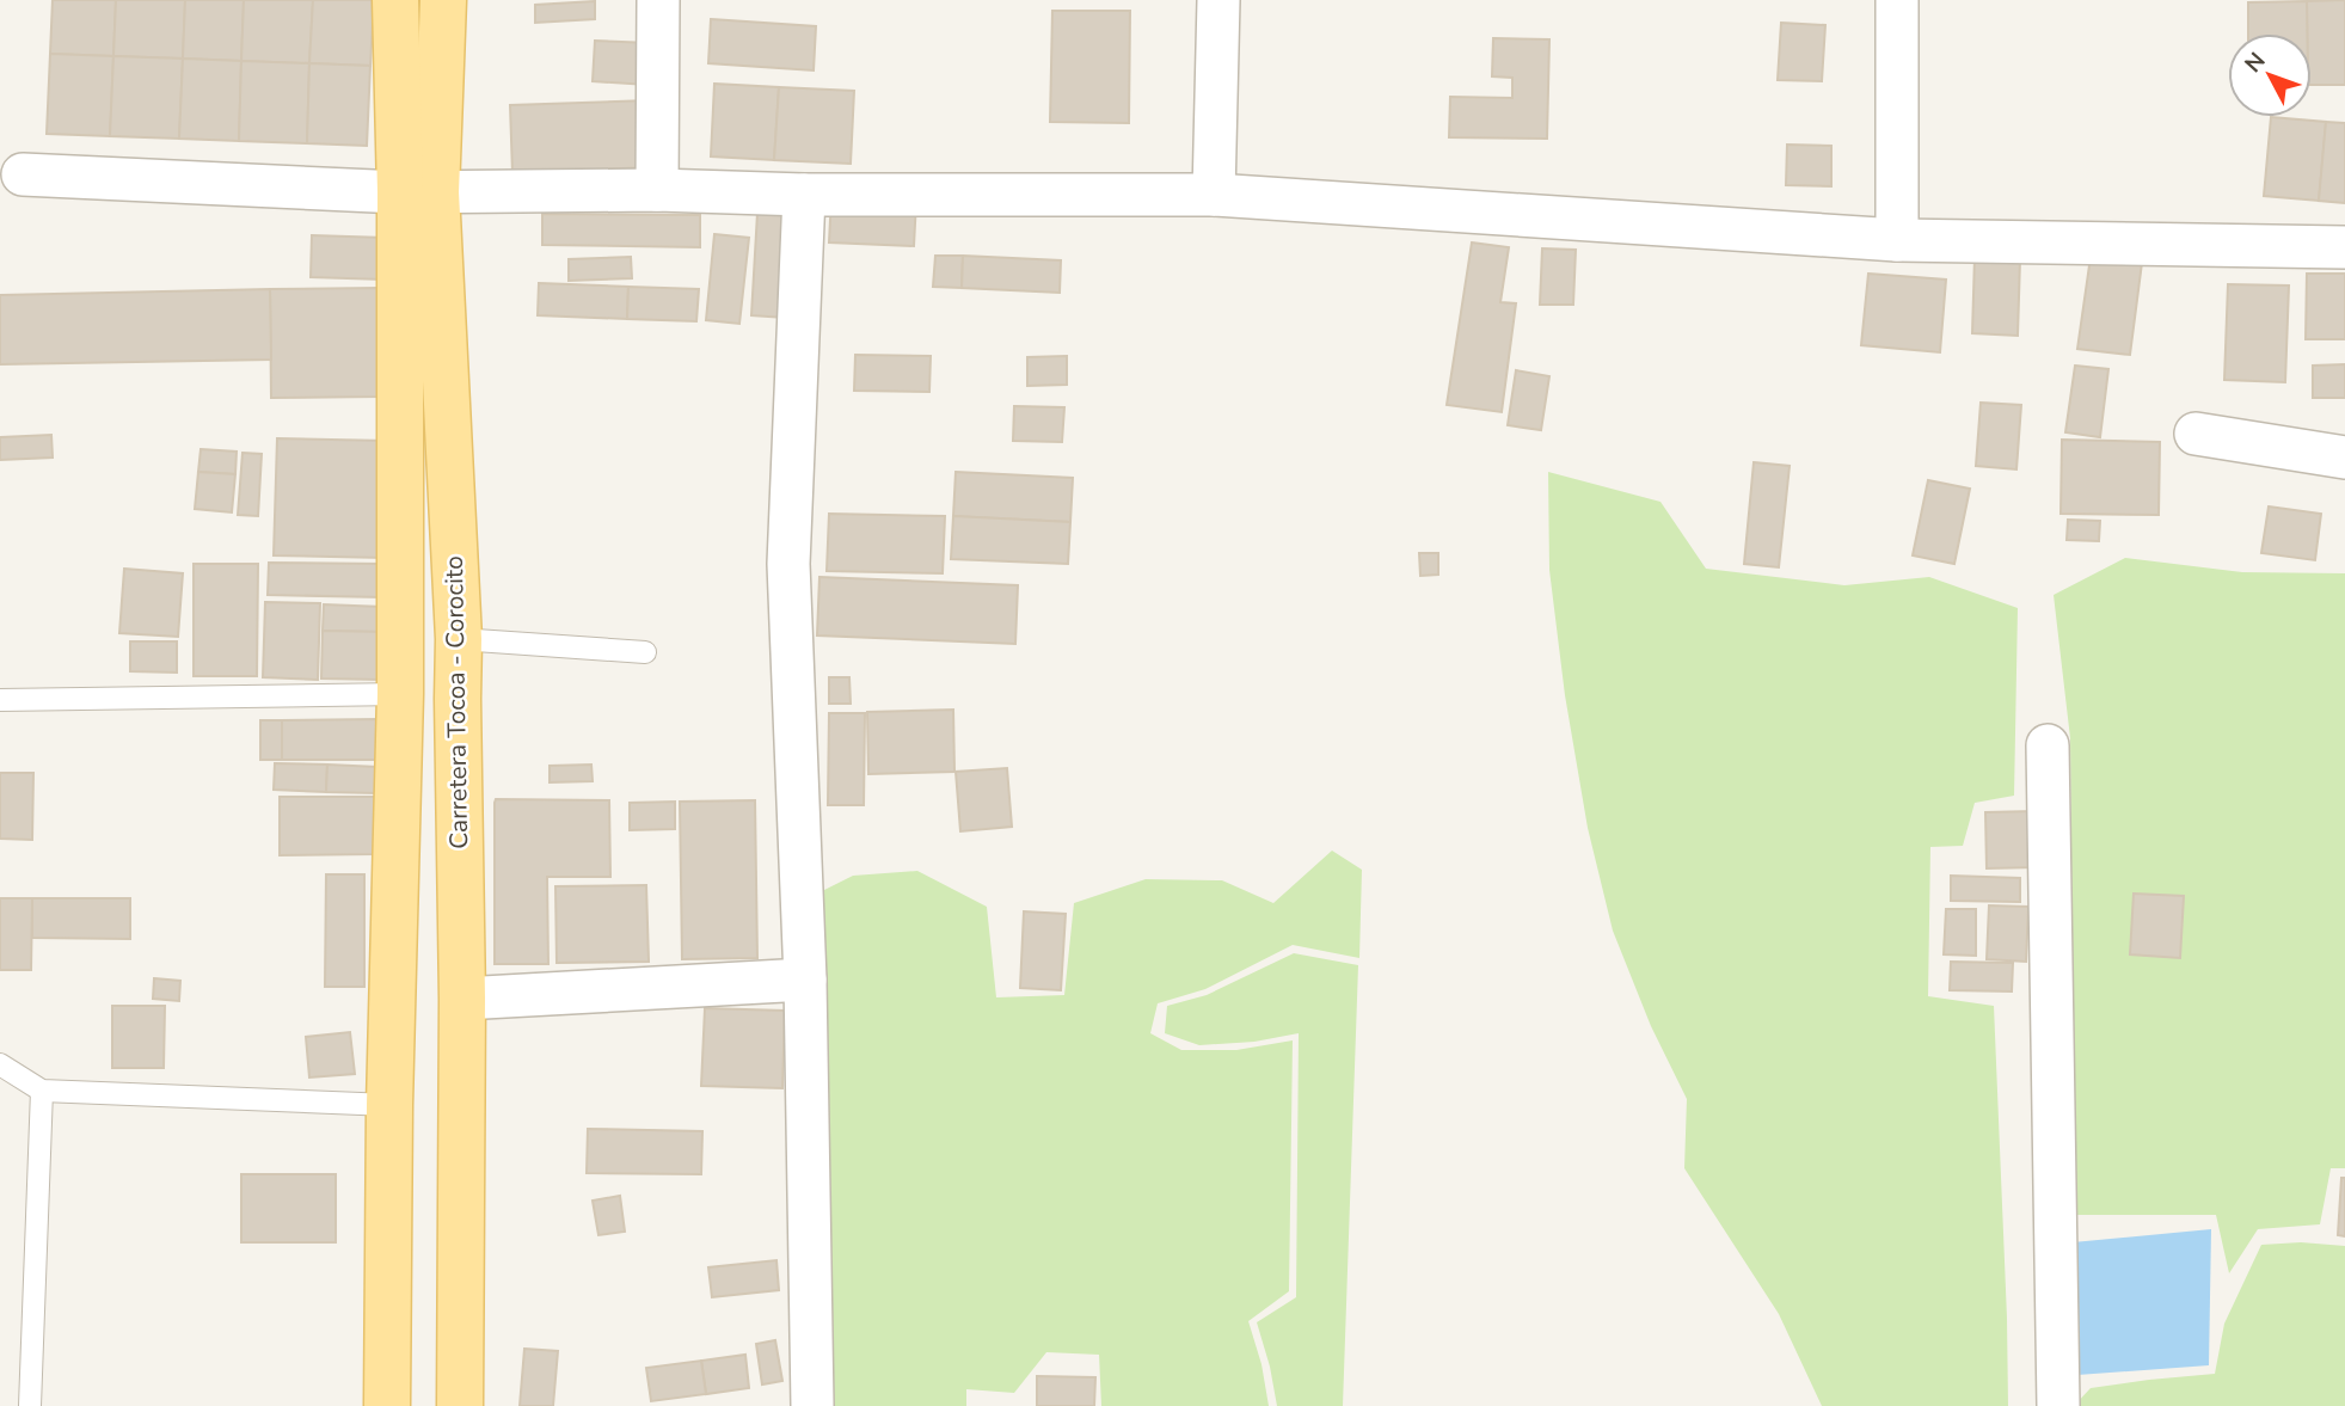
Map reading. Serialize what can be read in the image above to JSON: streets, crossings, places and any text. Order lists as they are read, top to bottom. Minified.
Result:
{"streets":{"main road":["Carretera Tocoa - Corocito"]},"north":"top left"}
